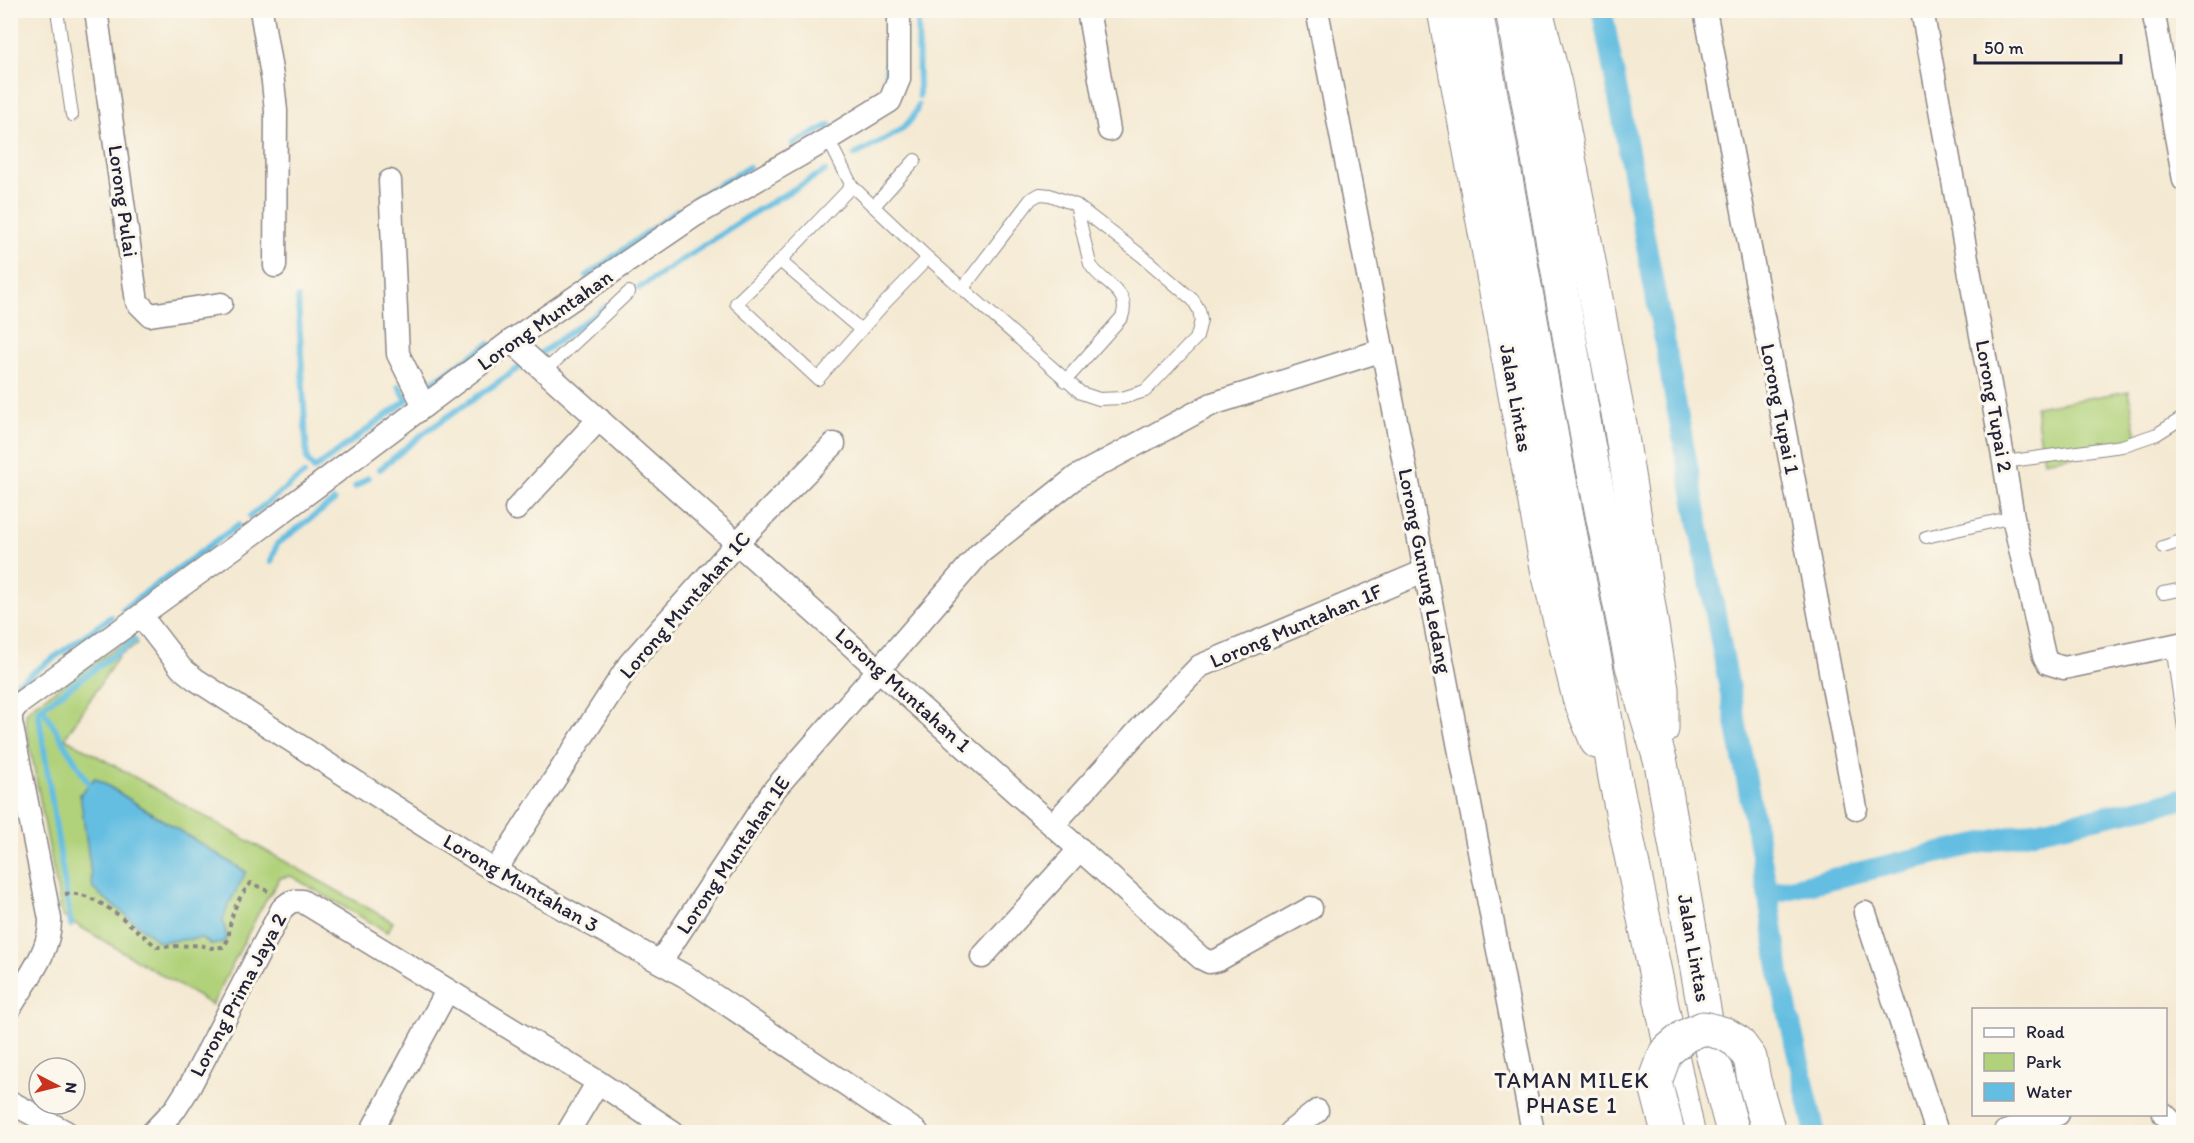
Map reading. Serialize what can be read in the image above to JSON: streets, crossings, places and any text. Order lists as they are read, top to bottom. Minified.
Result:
{"streets":{"highway":["Jalan Lintas"],"street":["Lorong Pulai","Lorong Muntahan","Lorong Tupai 2","Lorong Tupai 1","Lorong Gunung Ledang","Lorong Muntahan 1C","Lorong Muntahan 1F","Lorong Muntahan 1","Lorong Muntahan 1E","Lorong Muntahan 3","Lorong Prima Jaya 2"]},"crossings":[["Lorong Muntahan","Lorong Muntahan 1"],["Lorong Muntahan","Lorong Muntahan 3"],["Lorong Gunung Ledang","Lorong Muntahan 1F"],["Lorong Gunung Ledang","Lorong Muntahan 1E"],["Lorong Muntahan 1C","Lorong Muntahan 1"],["Lorong Muntahan 1C","Lorong Muntahan 3"],["Lorong Muntahan 1F","Lorong Muntahan 1"],["Lorong Muntahan 1","Lorong Muntahan 1E"],["Lorong Muntahan 1E","Lorong Muntahan 3"]],"districts":["TAMAN MILEK PHASE 1"],"legend":["Road","Park","Water"],"scale_bar":"50 m","north":"right"}
